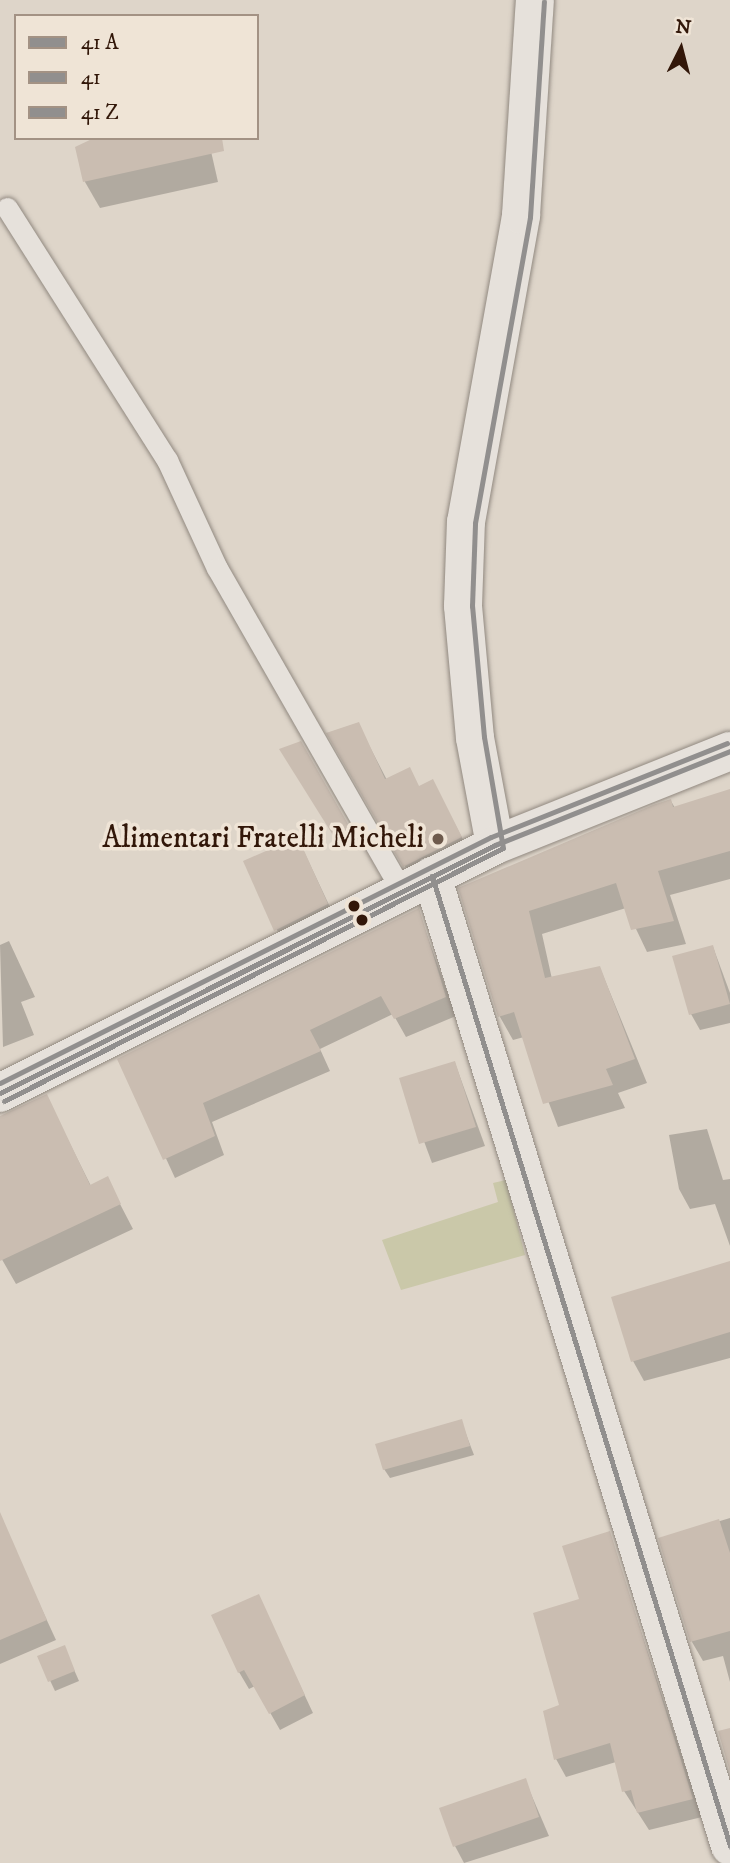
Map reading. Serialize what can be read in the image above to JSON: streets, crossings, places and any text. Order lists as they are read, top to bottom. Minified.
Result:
{"places":["Alimentari Fratelli Micheli"],"lines":["transit line 41"],"legend":["41 A","41","41 Z"],"north":"top"}
